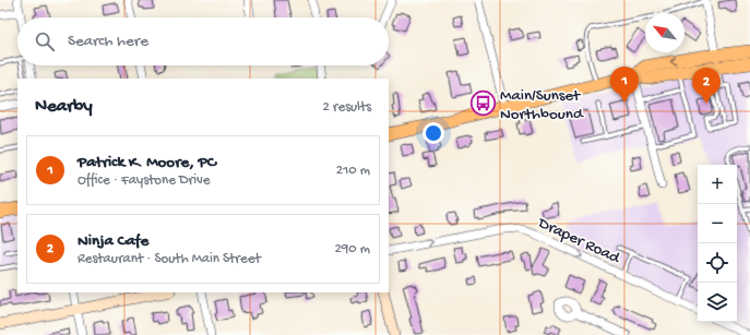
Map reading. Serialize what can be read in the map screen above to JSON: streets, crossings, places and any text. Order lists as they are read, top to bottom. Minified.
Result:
{"streets":{"street":["Draper Road"]},"one_way":["Draper Road"],"places":{"bus stop":["Main/Sunset Northbound"]},"north":"top left","page":{"search":"Search here","pins":["1","2"],"heading":["Nearby","2 results"],"list":[{"mark":"1","name":"Patrick K. Moore, PC","note":"Office · Faystone Drive","value":"210 m"},{"mark":"2","name":"Ninja Cafe","note":"Restaurant · South Main Street","value":"290 m"}],"map_buttons":["+","−"]}}
